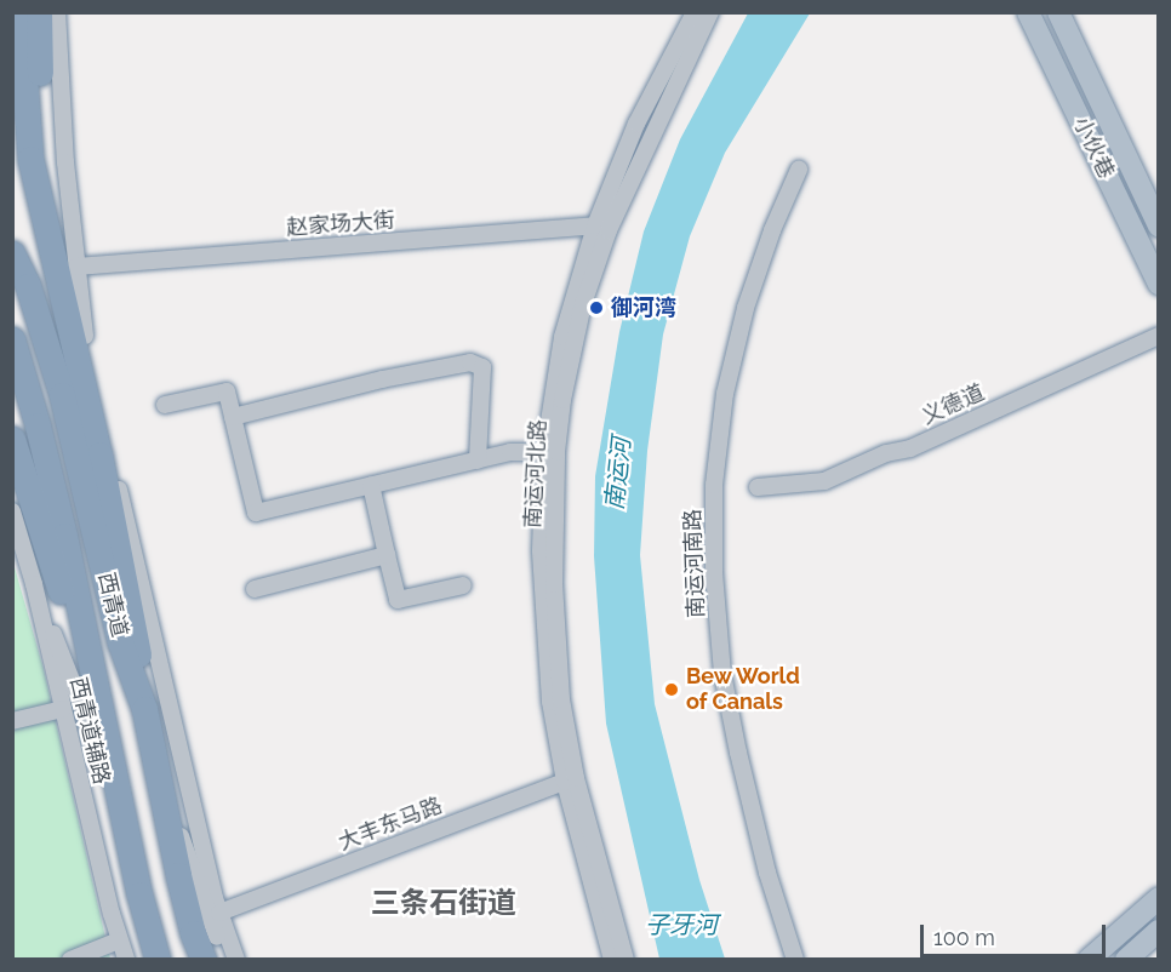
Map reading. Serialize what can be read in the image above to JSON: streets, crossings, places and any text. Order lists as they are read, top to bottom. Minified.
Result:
{"streets":{"highway":["西青道"],"main road":["小伙巷"],"street":["赵家场大街","义德道","南运河北路","南运河南路","西青道辅路","大丰东马路"]},"crossings":[["赵家场大街","南运河北路"],["南运河北路","大丰东马路"]],"districts":["三条石街道"],"water":["南运河","子牙河"],"places":["御河湾","Bew World of Canals"],"scale_bar":"100 m"}
